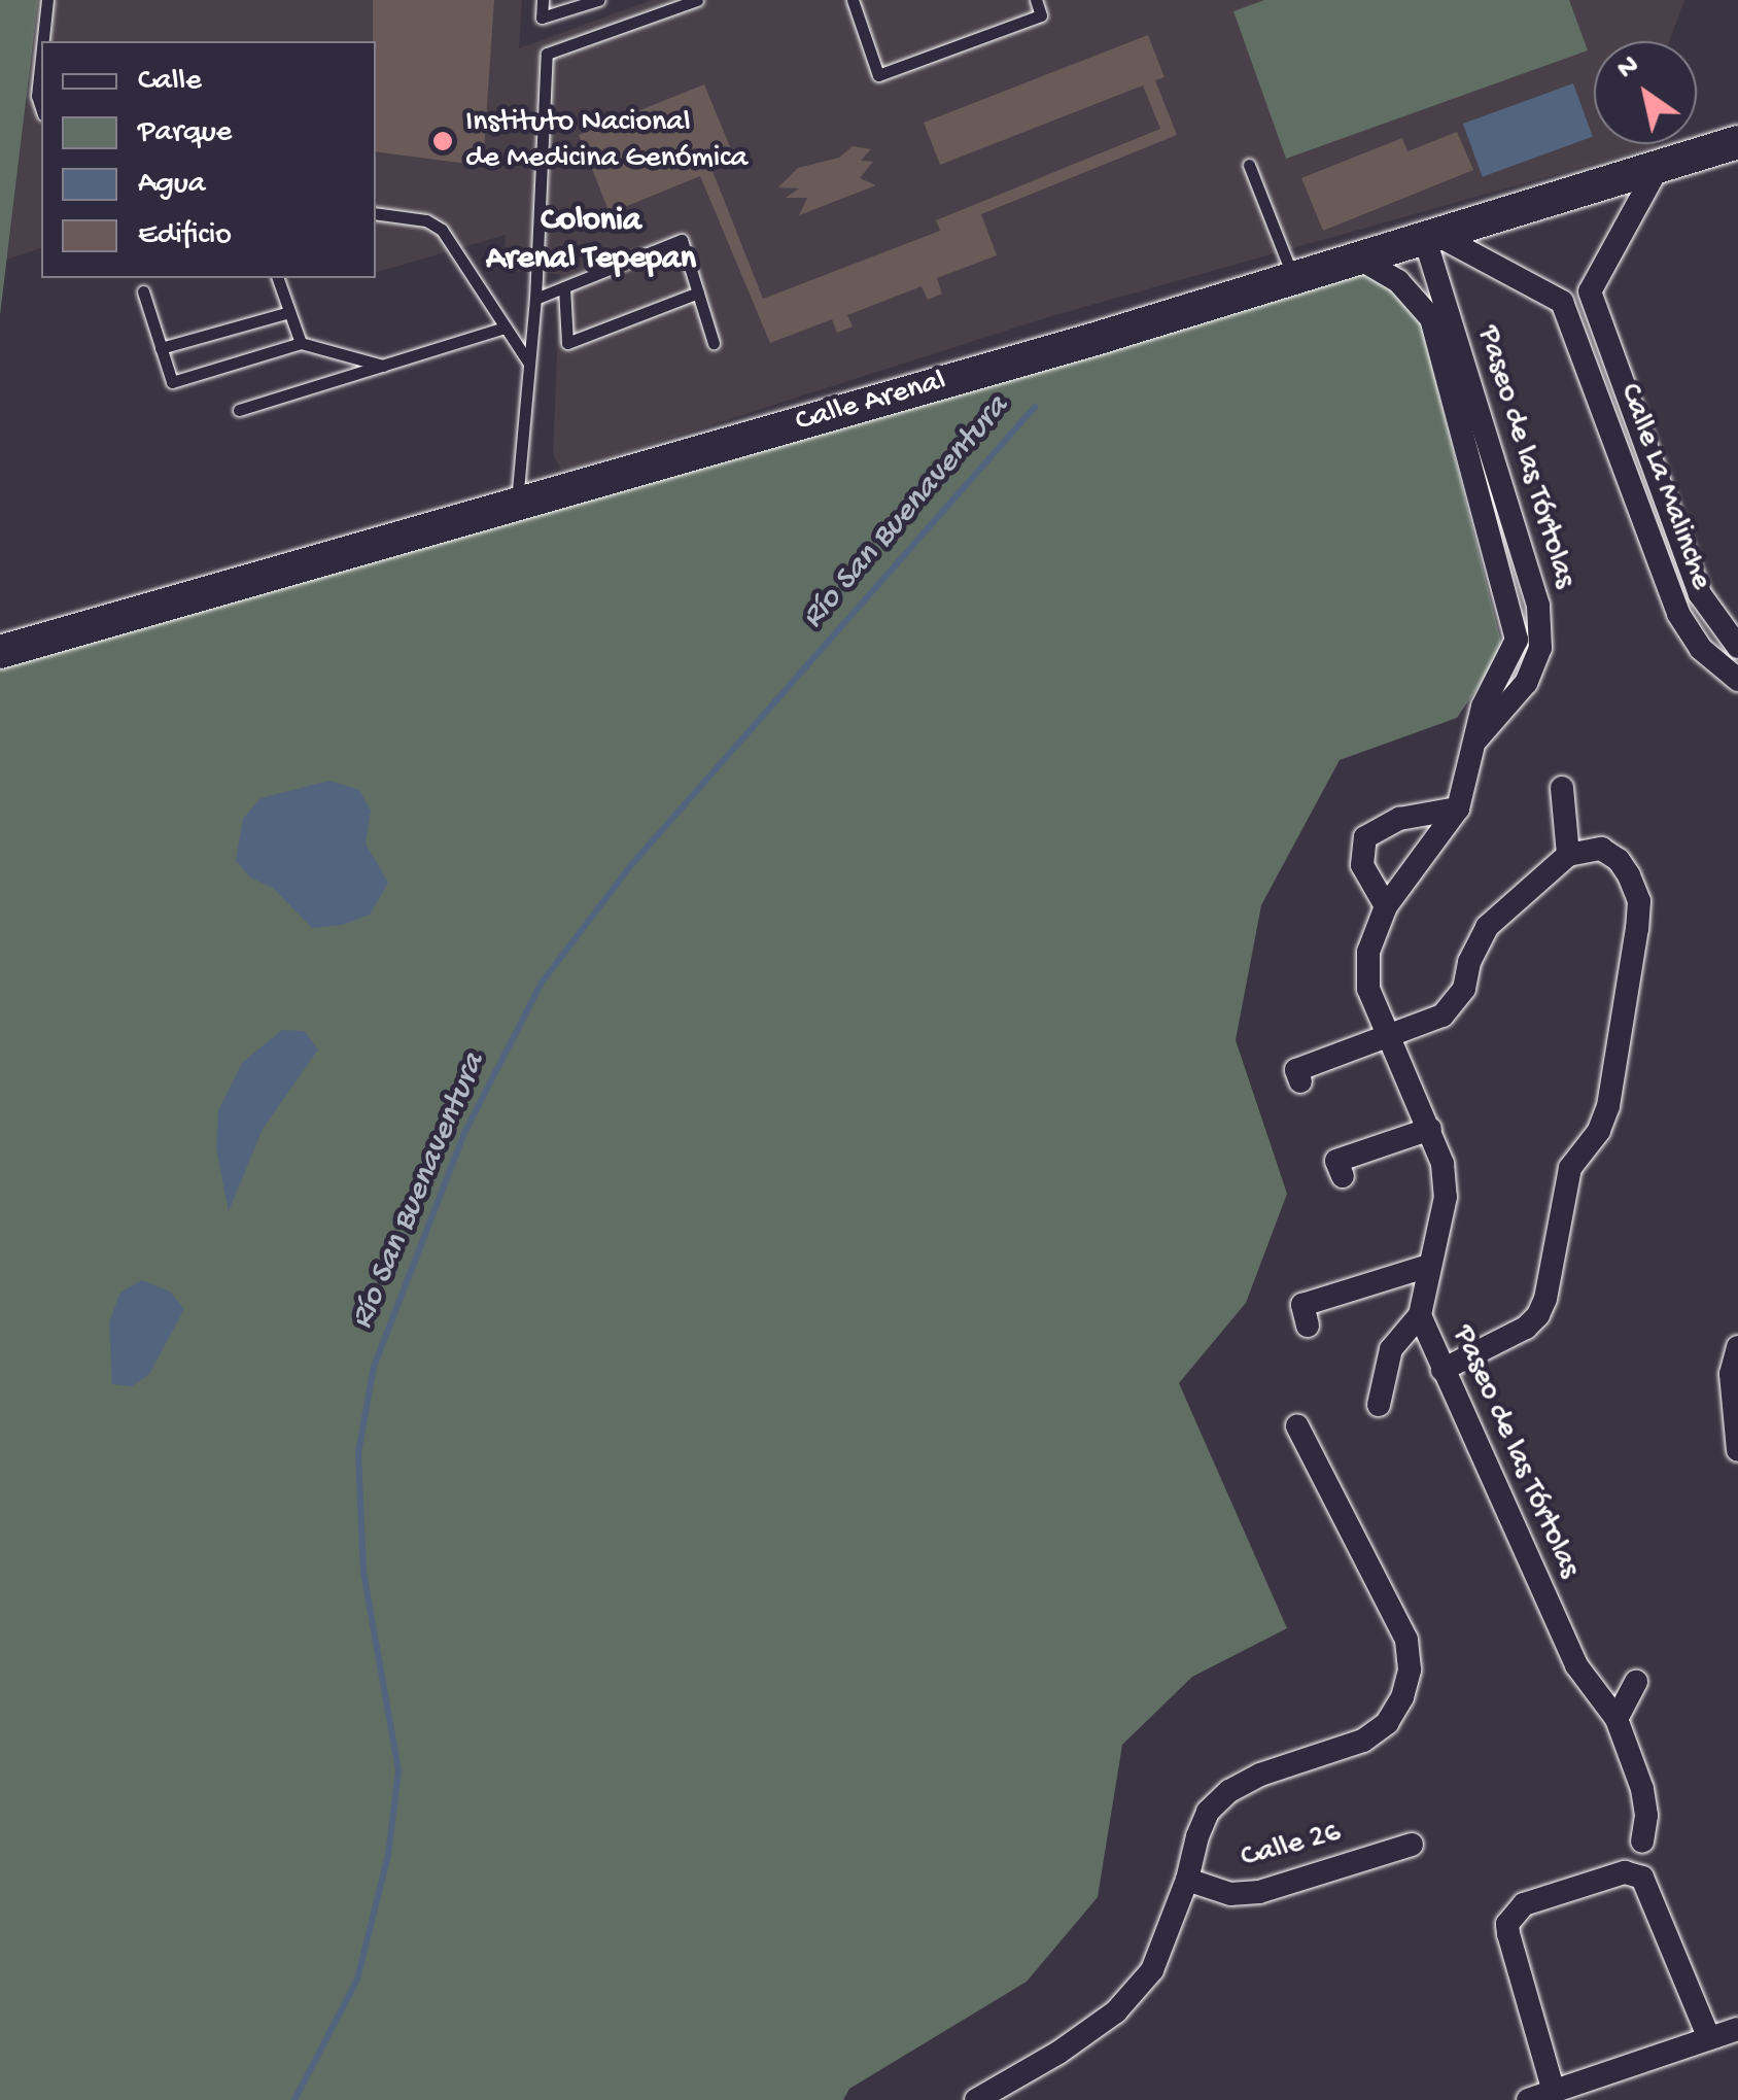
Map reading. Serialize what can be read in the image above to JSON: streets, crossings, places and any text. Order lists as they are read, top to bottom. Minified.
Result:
{"streets":{"street":["Calle Arenal","Paseo de las Tórtolas","Calle La Malinche","Calle 26"]},"crossings":[["Calle Arenal","Paseo de las Tórtolas"]],"districts":["Colonia Arenal Tepepan"],"water":["Río San Buenaventura"],"places":["Instituto Nacional de Medicina Genómica"],"legend":["Calle","Parque","Agua","Edificio"],"north":"top left"}
